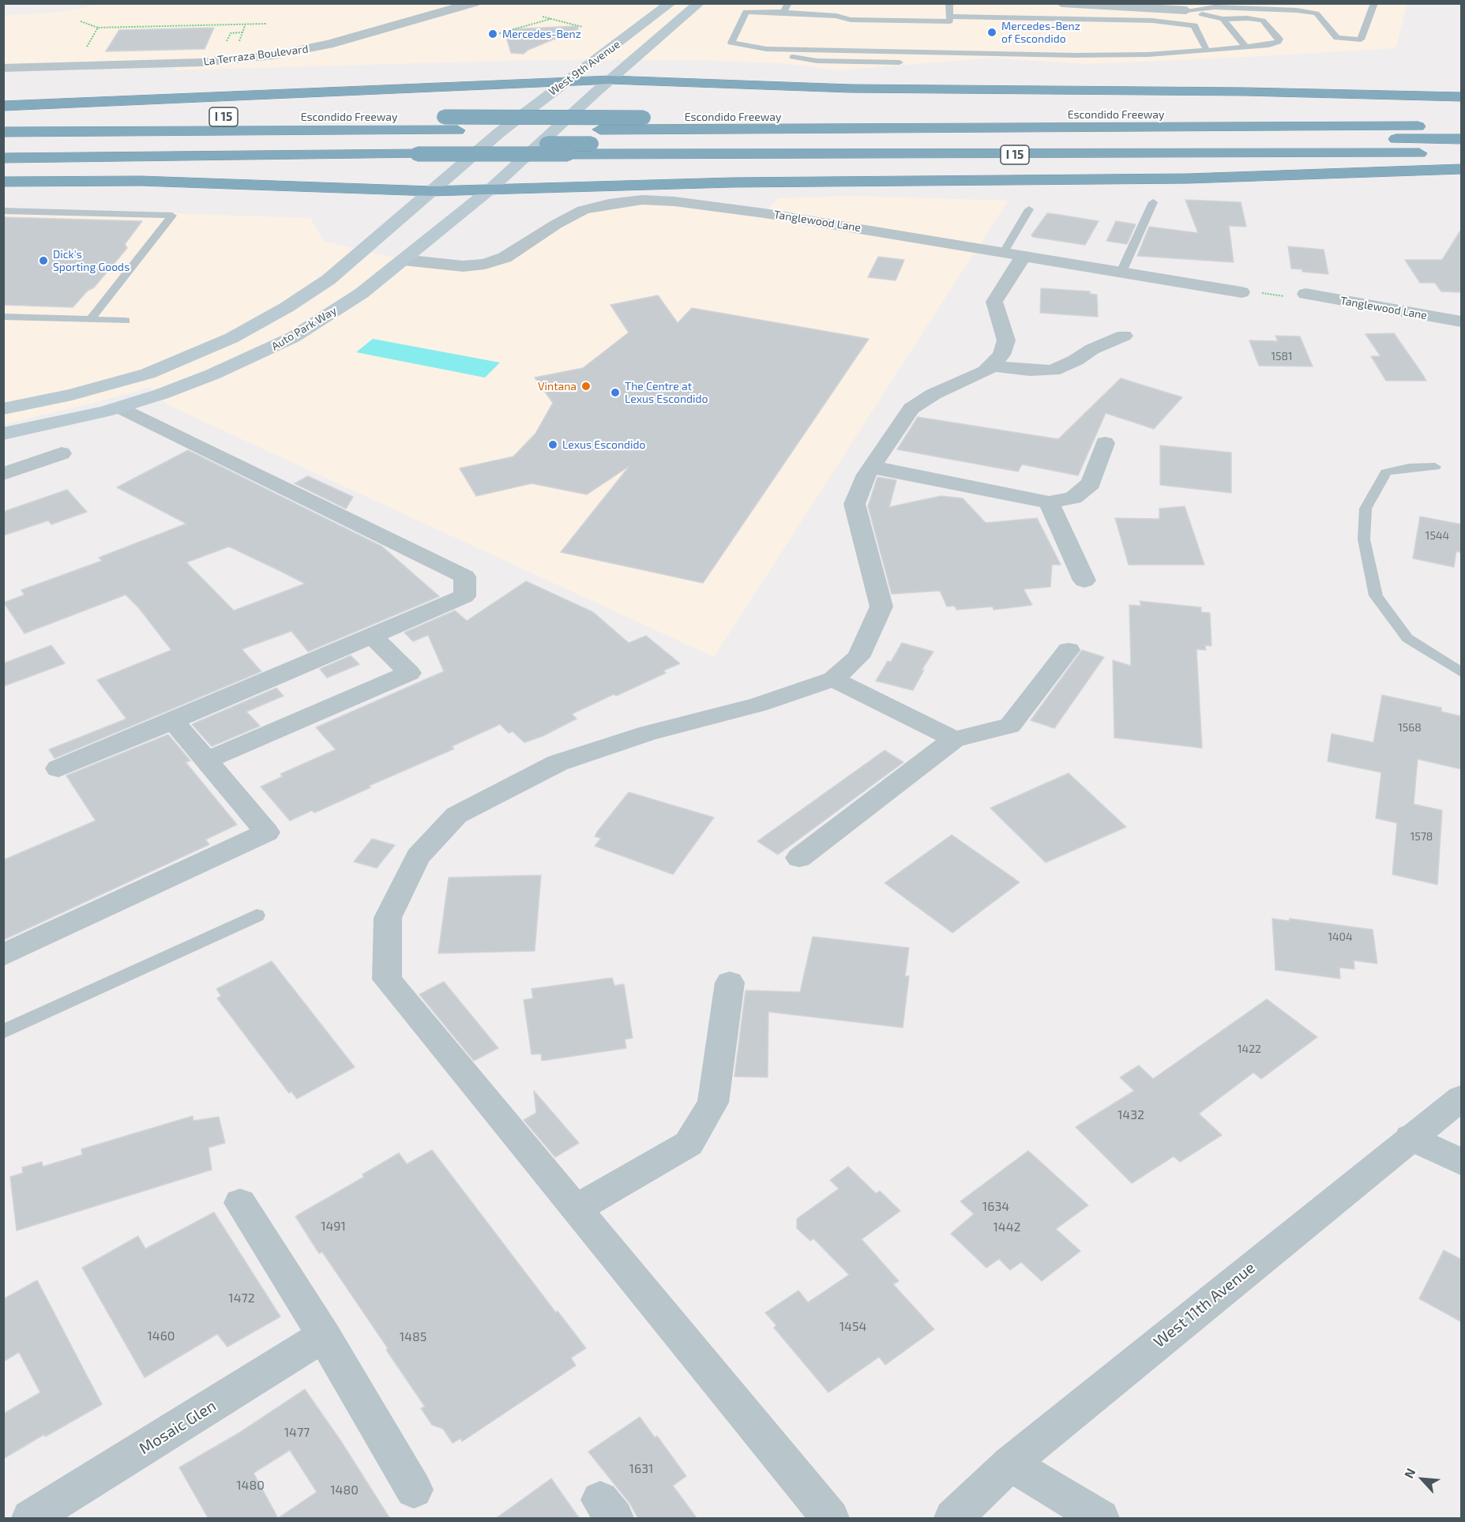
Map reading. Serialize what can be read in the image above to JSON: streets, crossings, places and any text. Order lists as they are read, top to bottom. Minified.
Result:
{"streets":{"highway":["Escondido Freeway","I 15"],"main road":["West 9th Avenue","Auto Park Way"],"street":["La Terraza Boulevard","Tanglewood Lane","West 11th Avenue","Mosaic Glen"]},"crossings":[["West 9th Avenue","Auto Park Way"],["Tanglewood Lane","Auto Park Way"]],"places":["Mercedes-Benz of Escondido","Mercedes-Benz","Dick's Sporting Goods","Vintana","The Centre at Lexus Escondido","Lexus Escondido"],"house_numbers":["1581","1544","1568","1578","1404","1422","1432","1634","1491","1442","1472","1454","1460","1485","1477","1631","1480","1480"],"north":"top left"}
